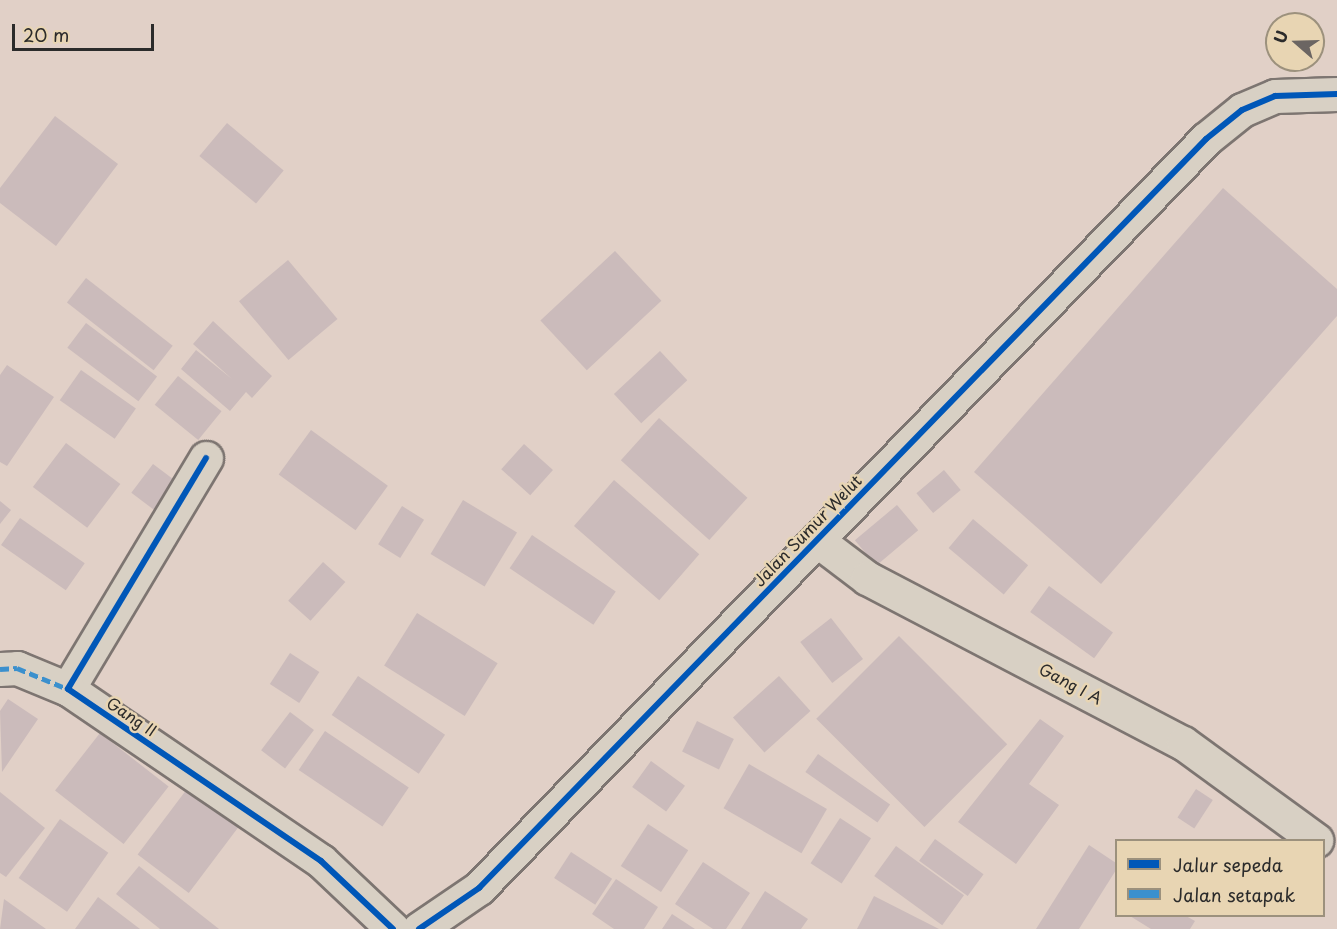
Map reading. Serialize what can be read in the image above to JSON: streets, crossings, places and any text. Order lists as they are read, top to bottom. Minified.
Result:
{"streets":{"street":["Jalan Sumur Welut","Gang I A","Gang II"]},"crossings":[["Jalan Sumur Welut","Gang I A"]],"legend":["Jalur sepeda","Jalan setapak"],"scale_bar":"20 m","north":"left"}
